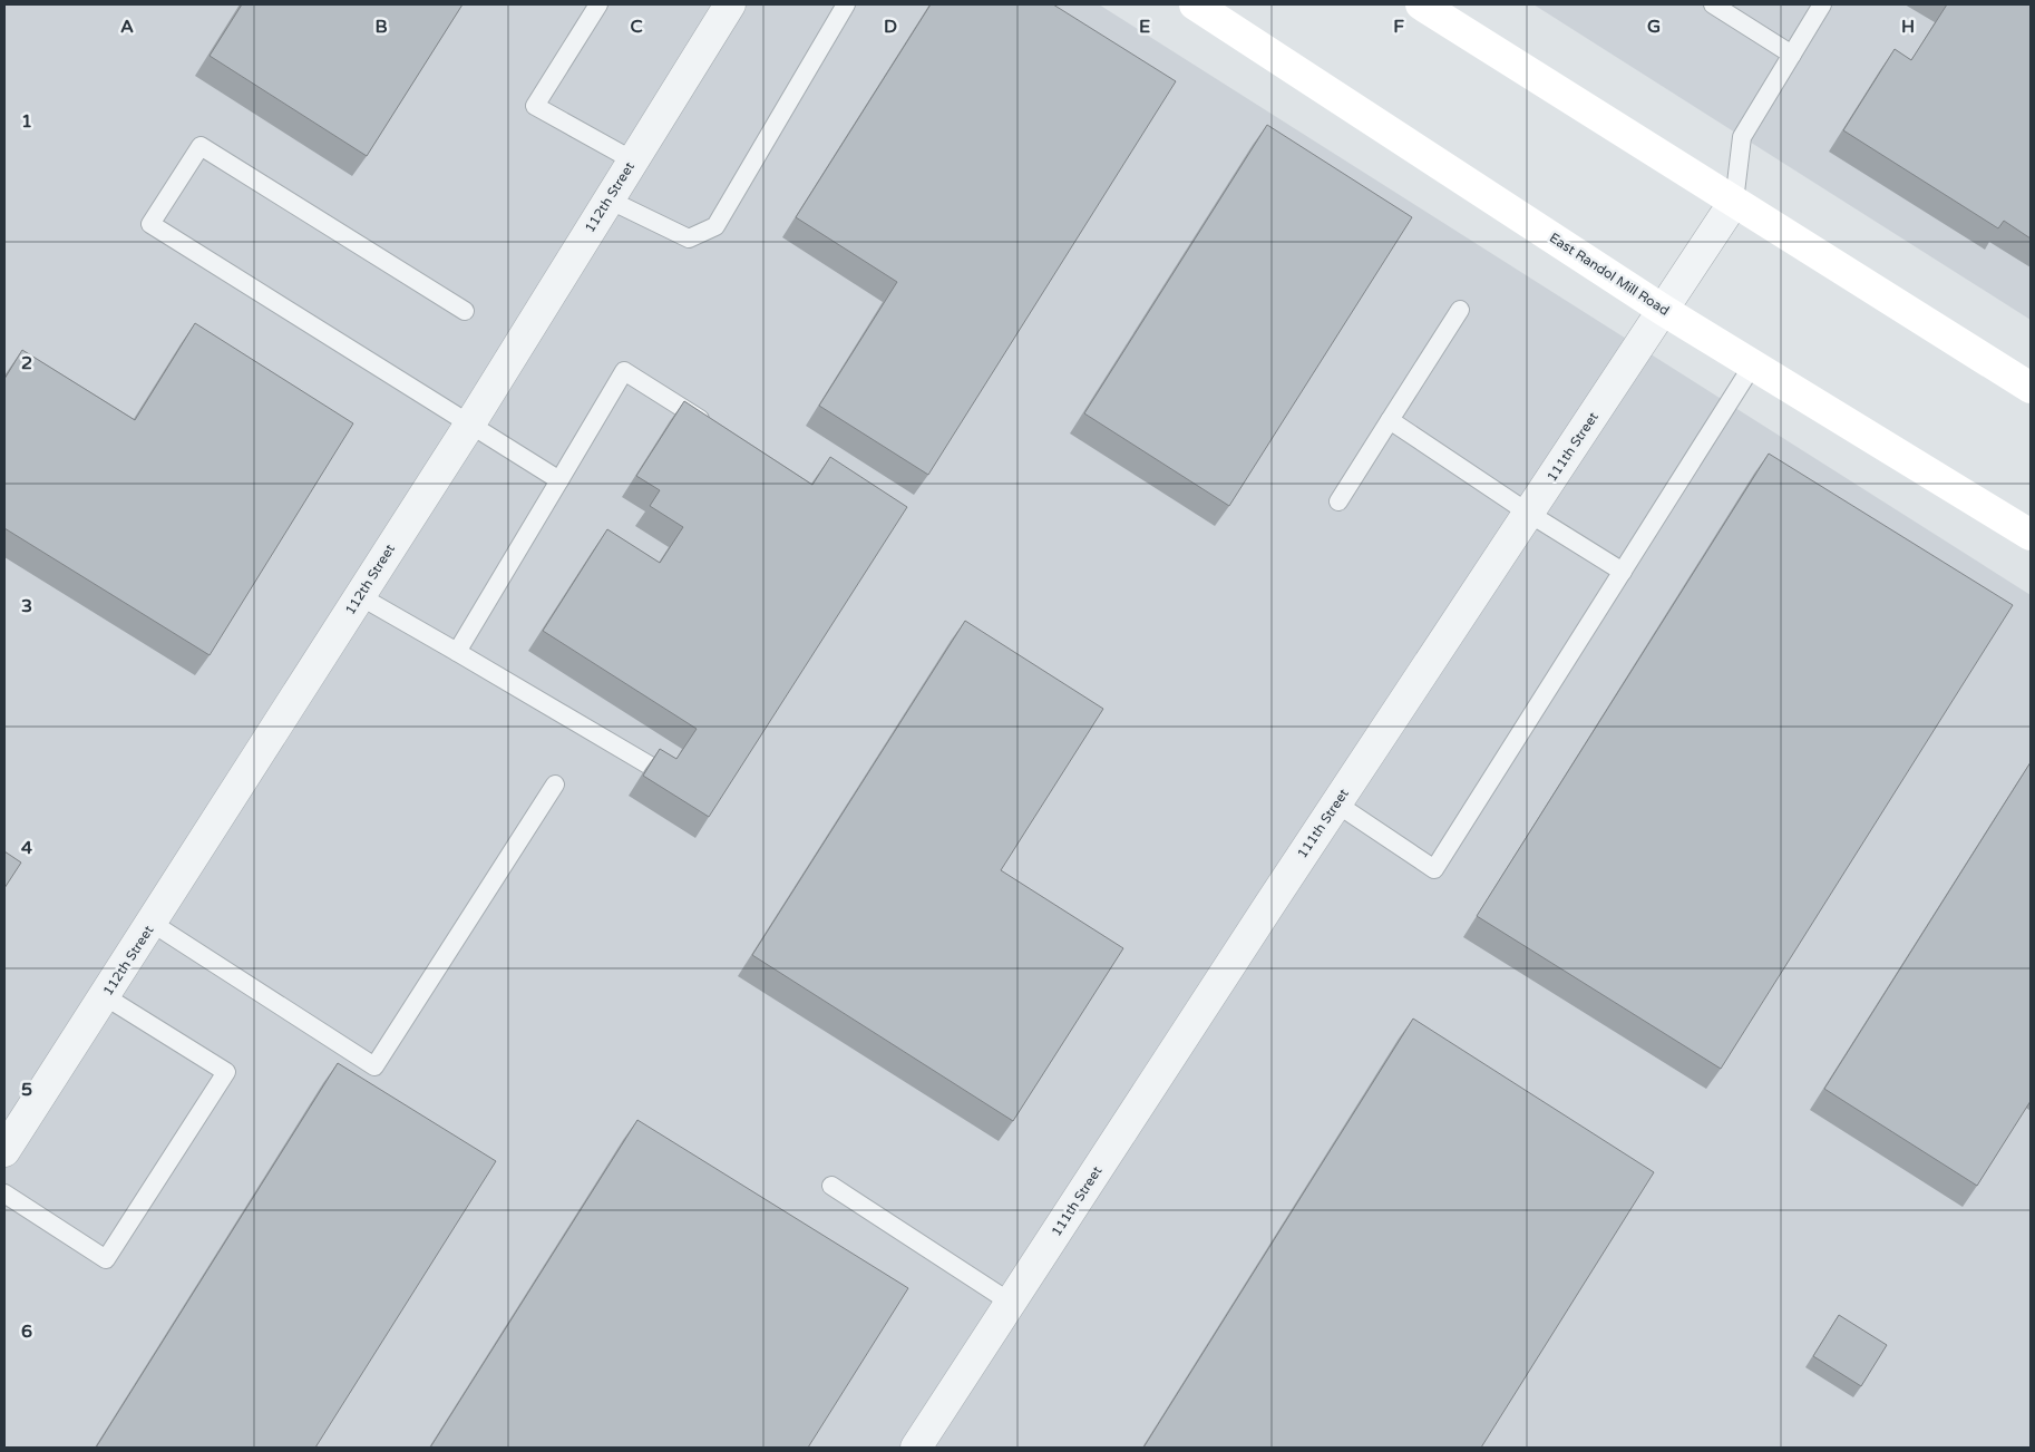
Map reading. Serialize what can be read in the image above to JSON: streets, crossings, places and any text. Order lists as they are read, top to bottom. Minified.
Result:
{"streets":{"main road":["East Randol Mill Road"],"street":["112th Street","111th Street"]},"crossings":[["East Randol Mill Road","111th Street"]],"grid":{"columns":["A","B","C","D","E","F","G","H"],"rows":["1","2","3","4","5","6"]}}
